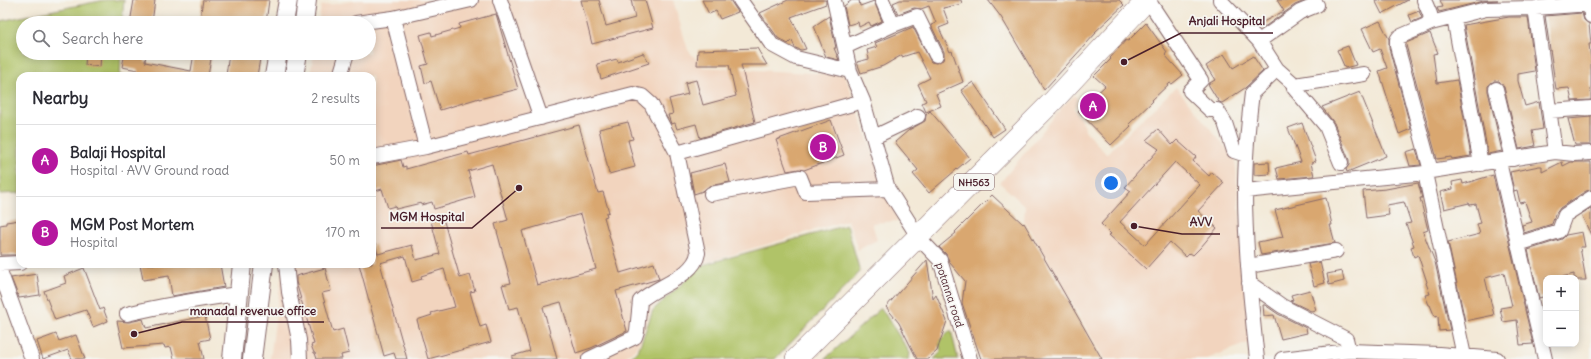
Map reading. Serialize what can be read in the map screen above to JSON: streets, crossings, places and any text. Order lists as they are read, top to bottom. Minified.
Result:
{"streets":{"highway":["NH563"],"street":["potanna road"]},"crossings":[["NH563","potanna road"]],"places":["Anjali Hospital","MGM Hospital","AVV","manadal revenue office"],"page":{"search":"Search here","heading":["Nearby","2 results"],"pins":["A","B"],"list":[{"mark":"A","name":"Balaji Hospital","note":"Hospital · AVV Ground road","value":"50 m"},{"mark":"B","name":"MGM Post Mortem","note":"Hospital","value":"170 m"}],"map_buttons":["+","−"]}}
